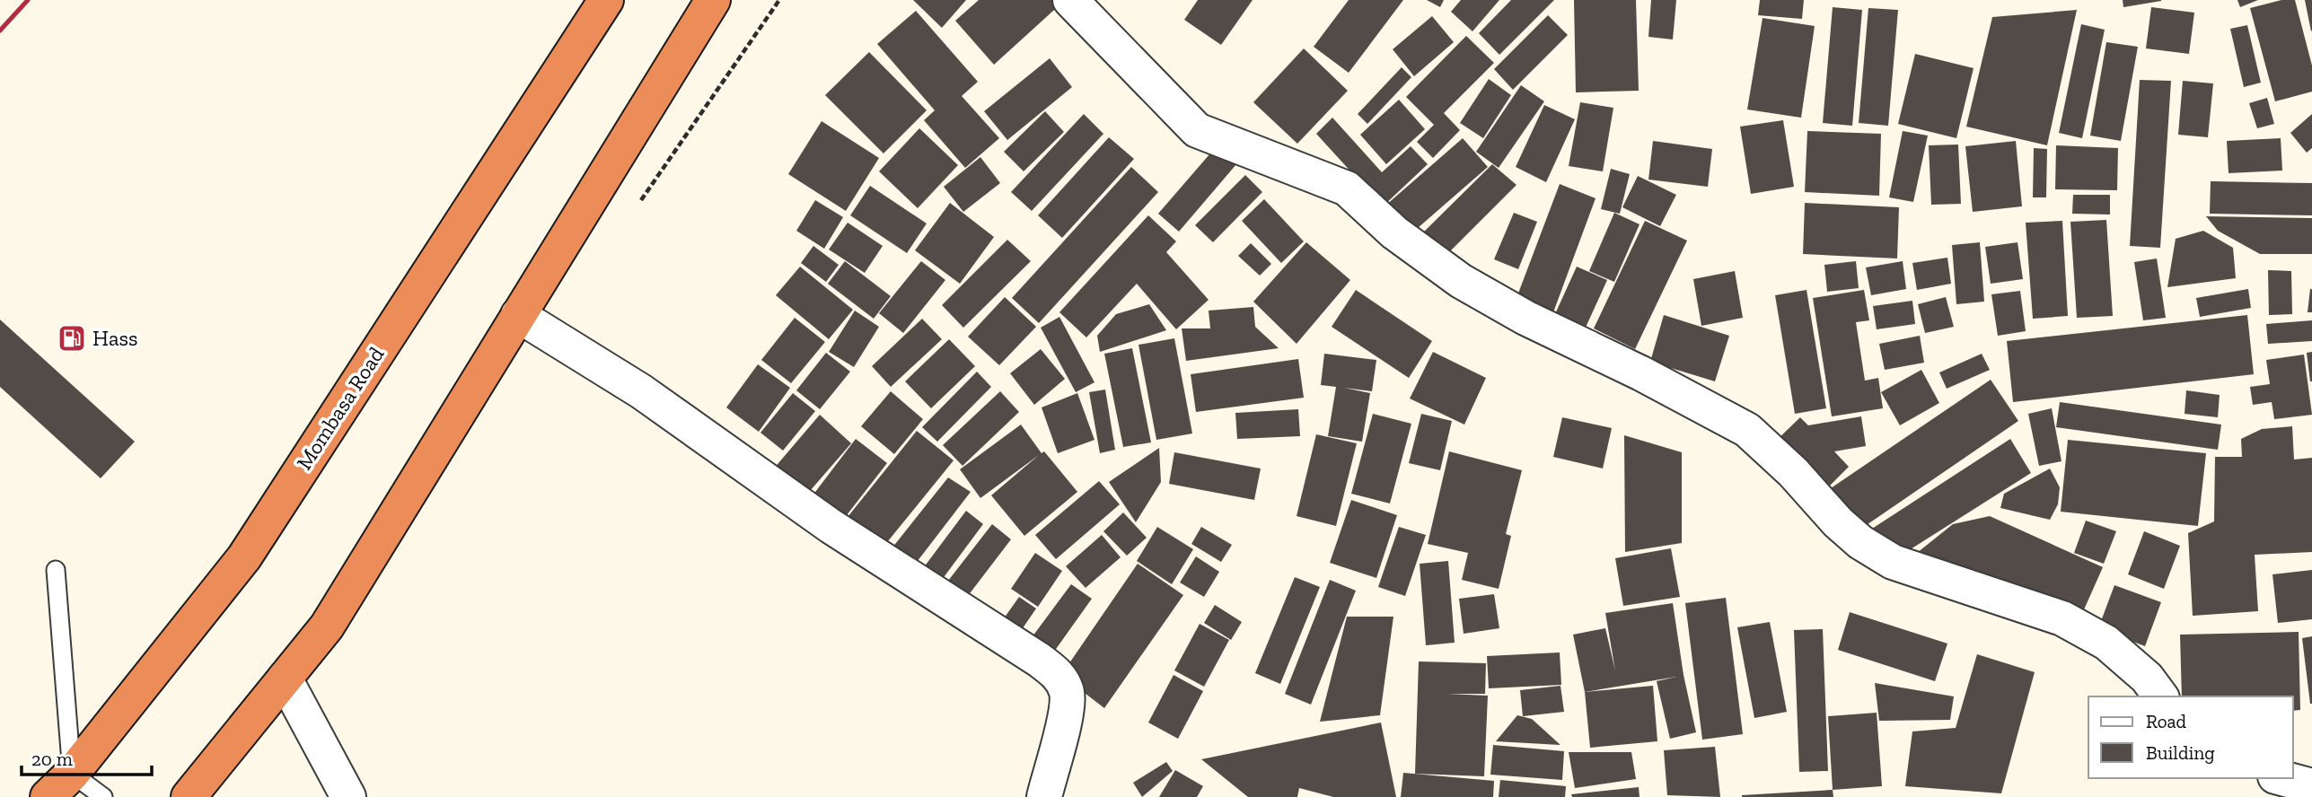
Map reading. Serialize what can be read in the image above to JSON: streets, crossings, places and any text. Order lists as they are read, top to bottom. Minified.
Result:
{"streets":{"highway":["Mombasa Road"]},"places":{"fuel station":["Hass"]},"legend":["Road","Building"],"scale_bar":"20 m"}
